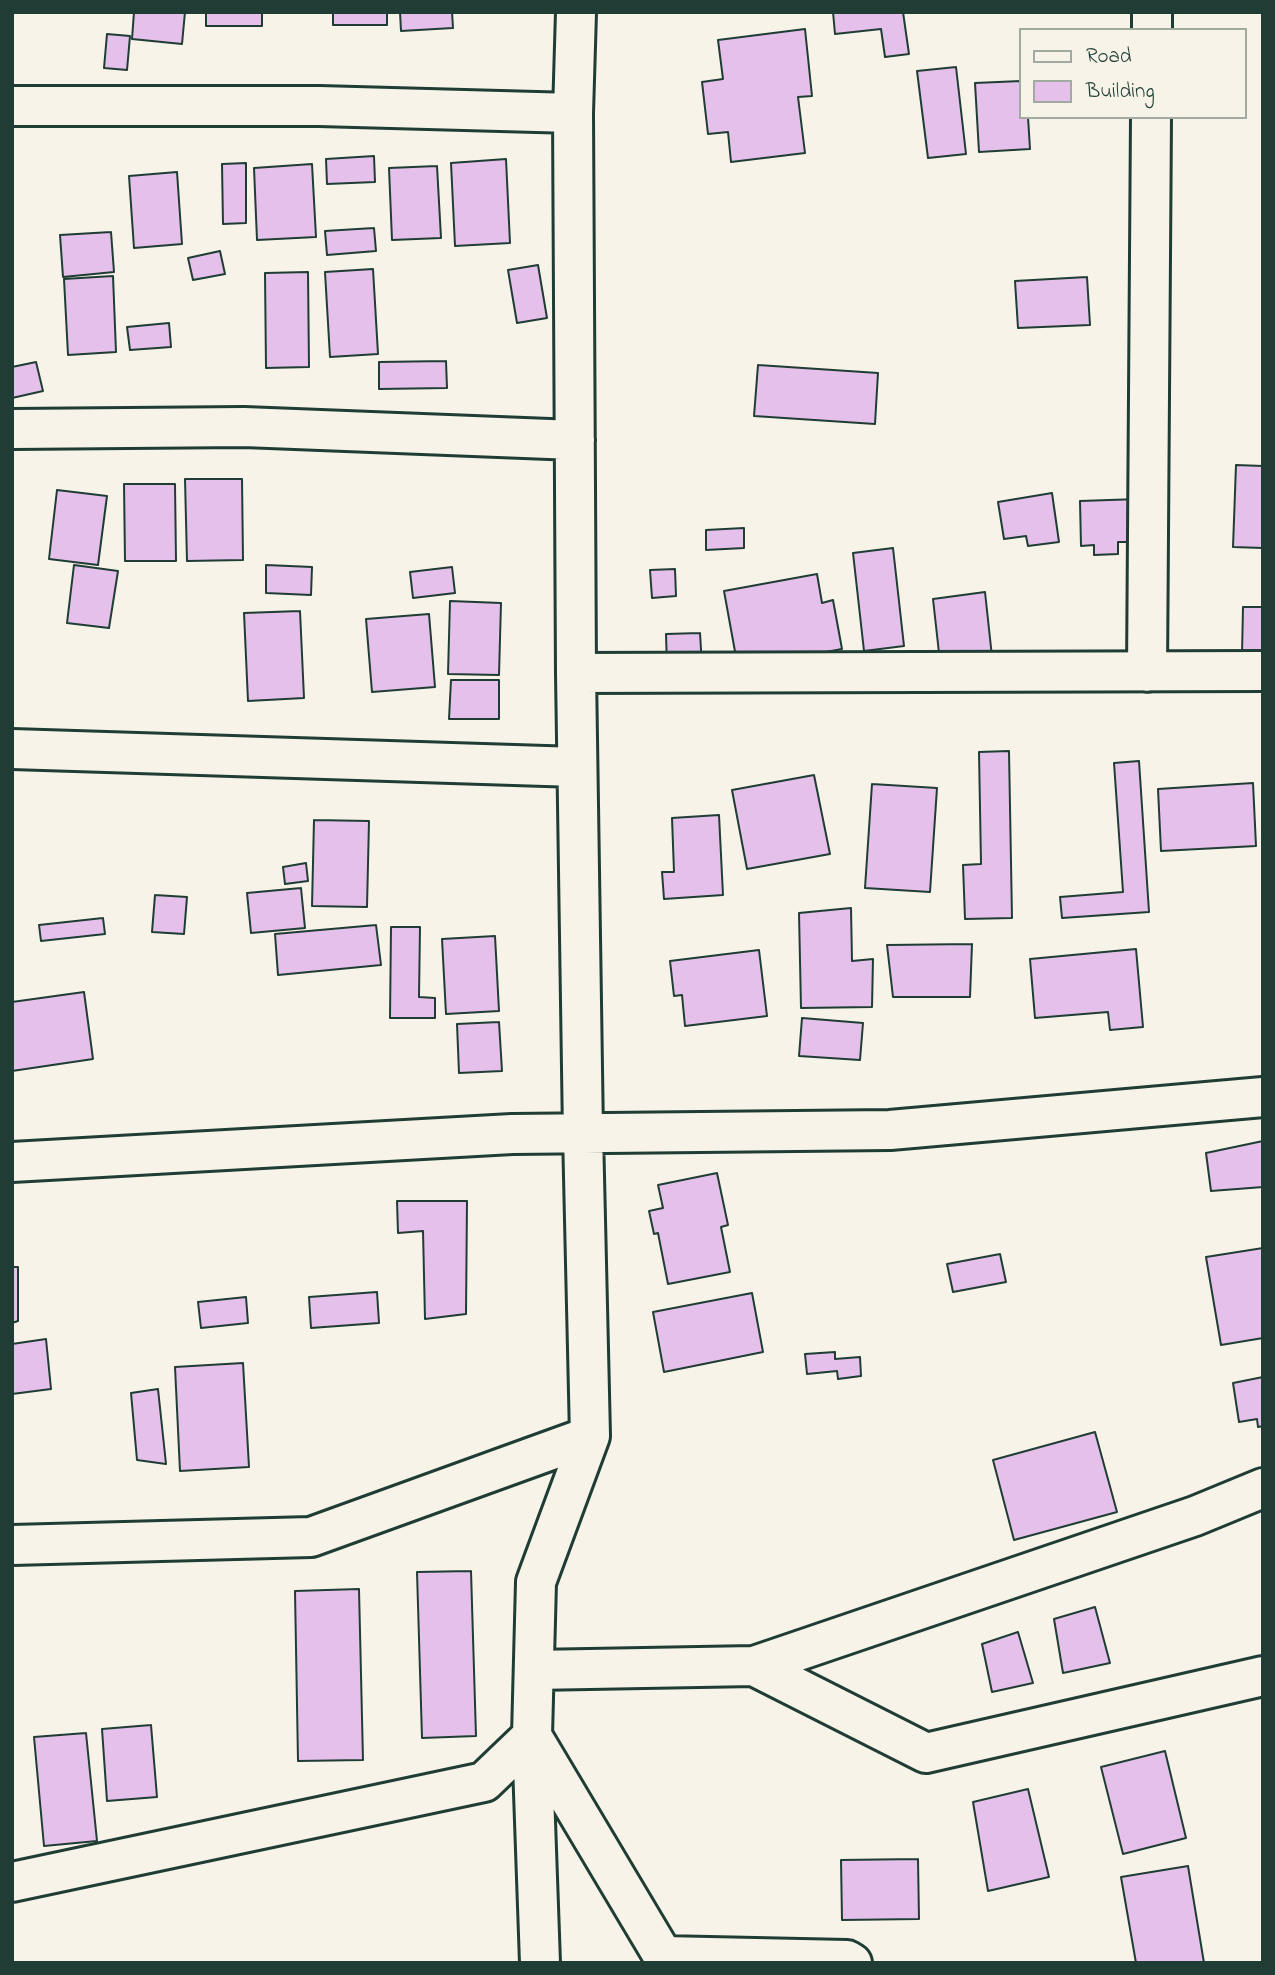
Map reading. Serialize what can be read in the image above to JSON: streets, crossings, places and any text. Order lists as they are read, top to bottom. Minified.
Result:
{"legend":["Road","Building"]}
